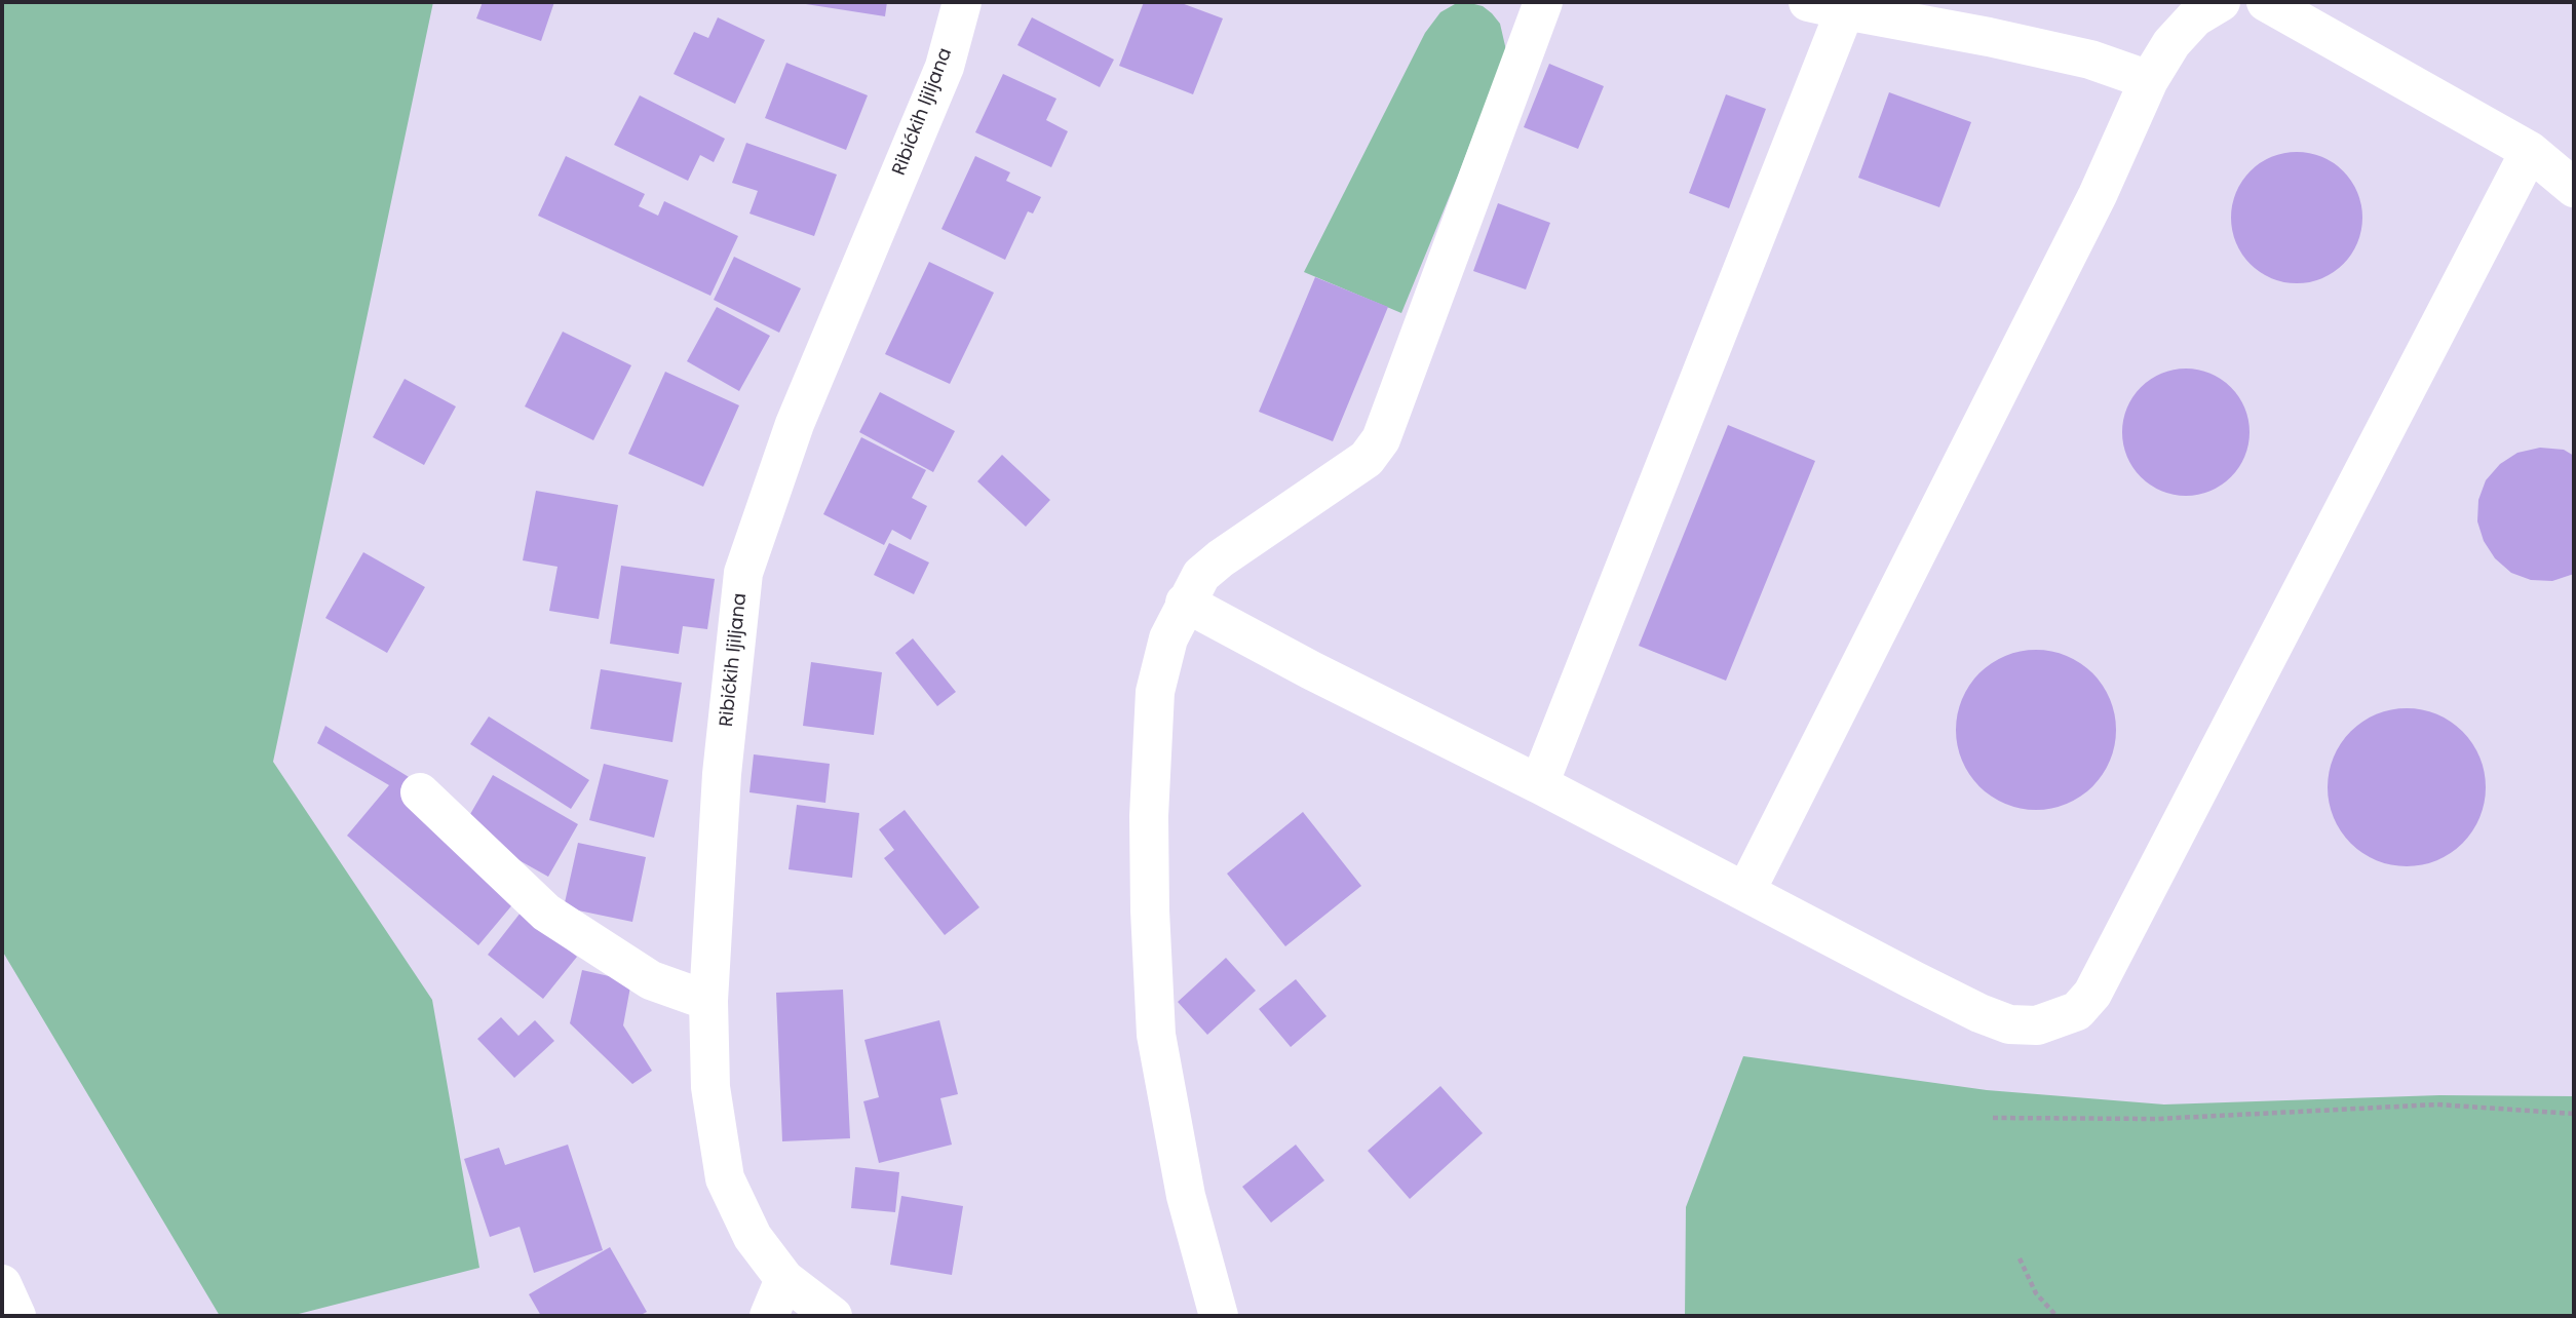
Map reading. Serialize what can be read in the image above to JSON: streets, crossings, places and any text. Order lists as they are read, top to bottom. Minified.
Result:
{"streets":{"street":["Ribićkih ljiljana"]}}
